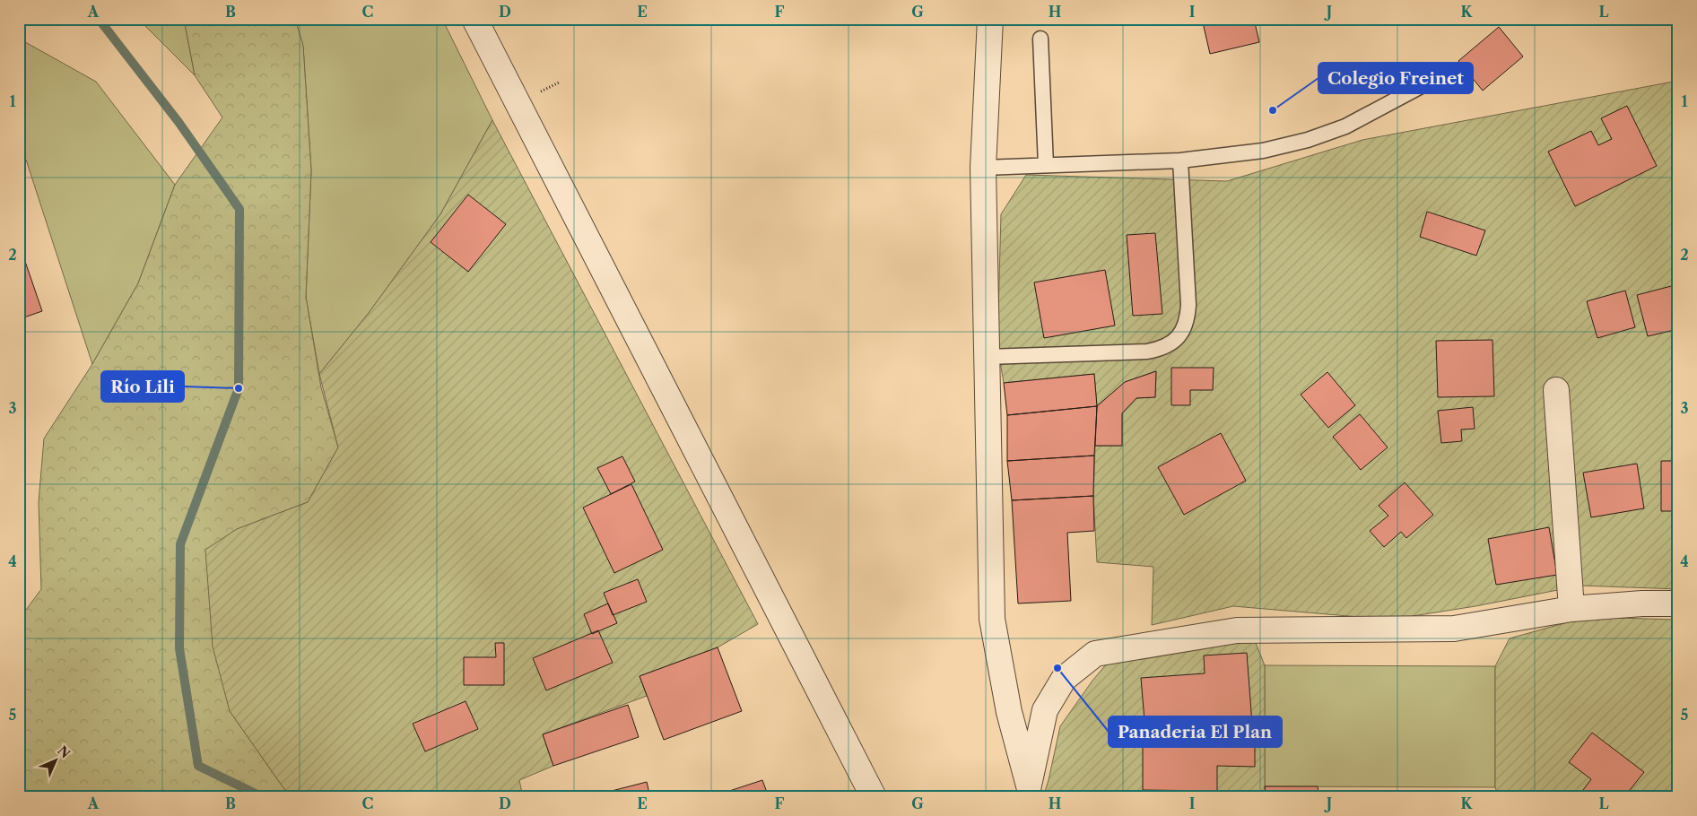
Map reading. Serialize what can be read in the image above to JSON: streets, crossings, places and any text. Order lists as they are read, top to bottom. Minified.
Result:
{"places":["Colegio Freinet","Río Lili","Panaderia El Plan"],"north":"top right","grid":{"columns":["A","B","C","D","E","F","G","H","I","J","K","L"],"rows":["1","2","3","4","5"]}}
